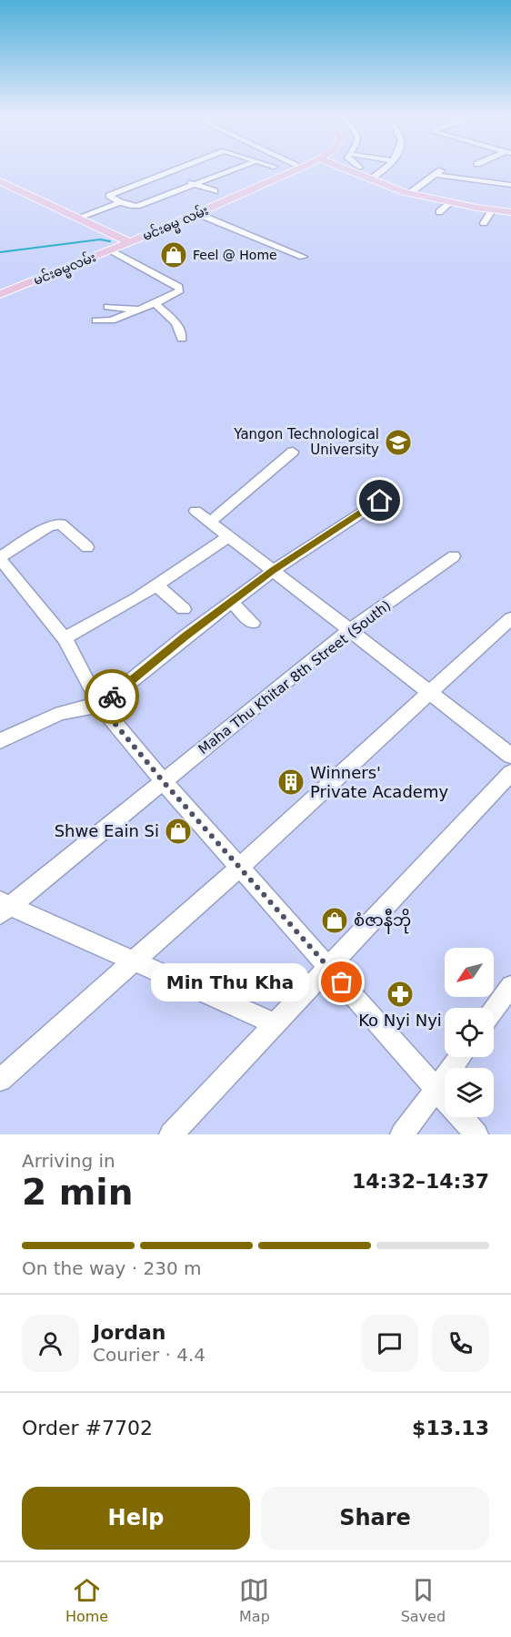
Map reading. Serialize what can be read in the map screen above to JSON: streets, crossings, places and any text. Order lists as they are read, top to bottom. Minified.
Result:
{"streets":{"main road":["မင်းဓမ္မ လမ်း","မင်းဓမ္မလမ်း"],"street":["Maha Thu Khitar 8th Street (South)"]},"crossings":[["မင်းဓမ္မ လမ်း","မင်းဓမ္မလမ်း"]],"places":{"shop":["Feel @ Home","Shwe Eain Si","စံဇာနီဘို"],"school or university":["Yangon Technological University"],"building":["Winners' Private Academy"],"other":["Min Thu Kha"],"pharmacy":["Ko Nyi Nyi"]},"north":"bottom left","page":{"bubble":"Min Thu Kha","heading":["2 min","Arriving in","14:32–14:37"],"panel":["Jordan","Courier · 4.4","Order #7702","$13.13"],"bar":"On the way · 230 m","buttons":["Help","Share"],"tabs":["Home","Map","Saved"]}}
